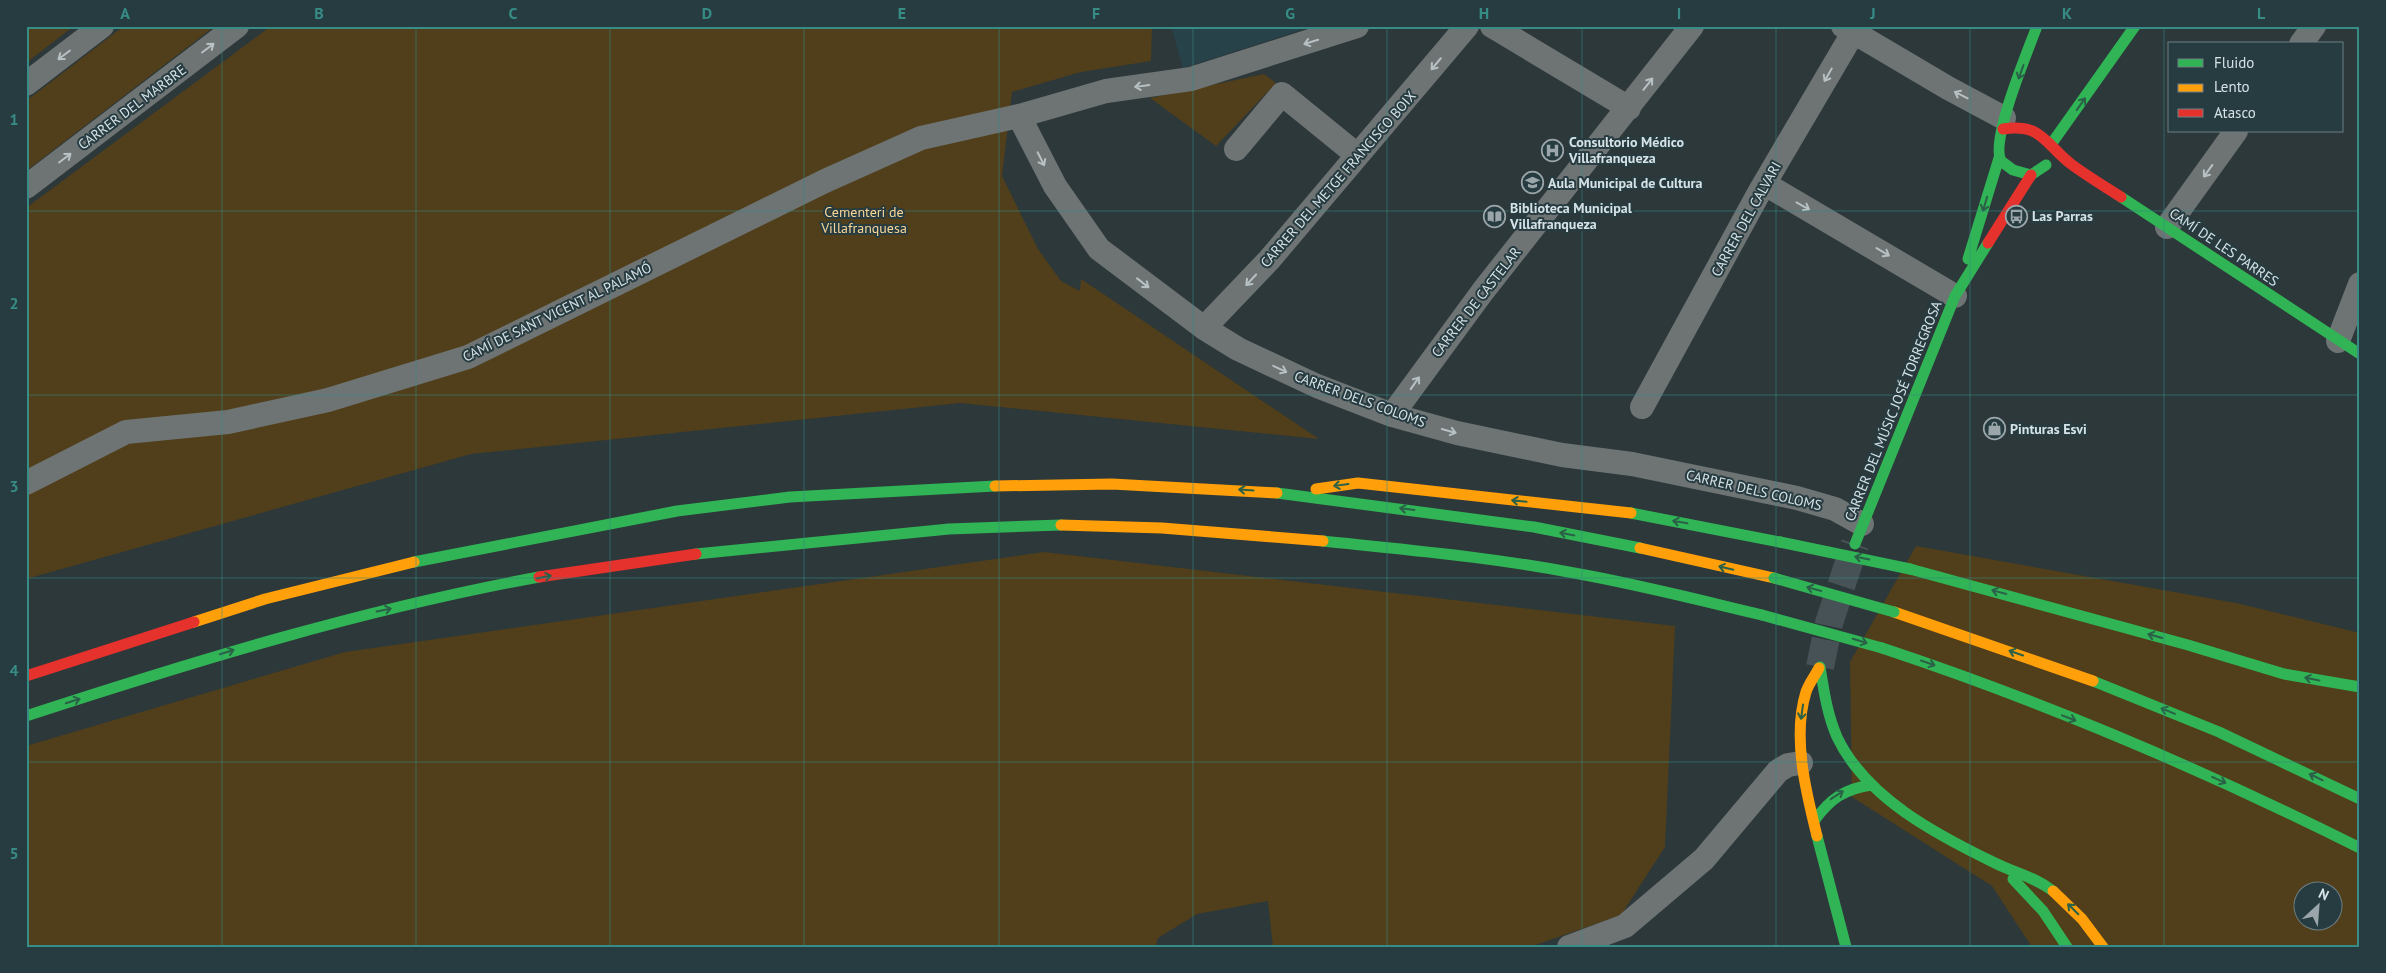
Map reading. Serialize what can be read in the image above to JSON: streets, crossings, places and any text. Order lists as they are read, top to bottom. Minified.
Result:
{"streets":{"main road":["CAMÍ DE LES PARRES","CARRER DEL MÚSIC JOSÉ TORREGROSA"],"street":["CARRER DEL MARBRE","CARRER DEL METGE FRANCISCO BOIX","CARRER DEL CALVARI","CARRER DE CASTELAR","CAMÍ DE SANT VICENT AL PALAMÓ","CARRER DELS COLOMS"]},"crossings":[["CARRER DEL METGE FRANCISCO BOIX","CARRER DELS COLOMS"],["CAMÍ DE LES PARRES","CARRER DEL MÚSIC JOSÉ TORREGROSA"],["CARRER DE CASTELAR","CARRER DELS COLOMS"],["CAMÍ DE SANT VICENT AL PALAMÓ","CARRER DELS COLOMS"],["CARRER DELS COLOMS","CARRER DEL MÚSIC JOSÉ TORREGROSA"]],"one_way":["CARRER DEL METGE FRANCISCO BOIX","CARRER DEL CALVARI","CARRER DE CASTELAR","CARRER DELS COLOMS"],"parks":["Cementeri de Villafranquesa"],"places":{"hospital":["Consultorio Médico Villafranqueza"],"school or university":["Aula Municipal de Cultura"],"library":["Biblioteca Municipal Villafranqueza"],"bus stop":["Las Parras"],"shop":["Pinturas Esvi"]},"legend":["Fluido","Lento","Atasco"],"north":"top right","grid":{"columns":["A","B","C","D","E","F","G","H","I","J","K","L"],"rows":["1","2","3","4","5"]}}
